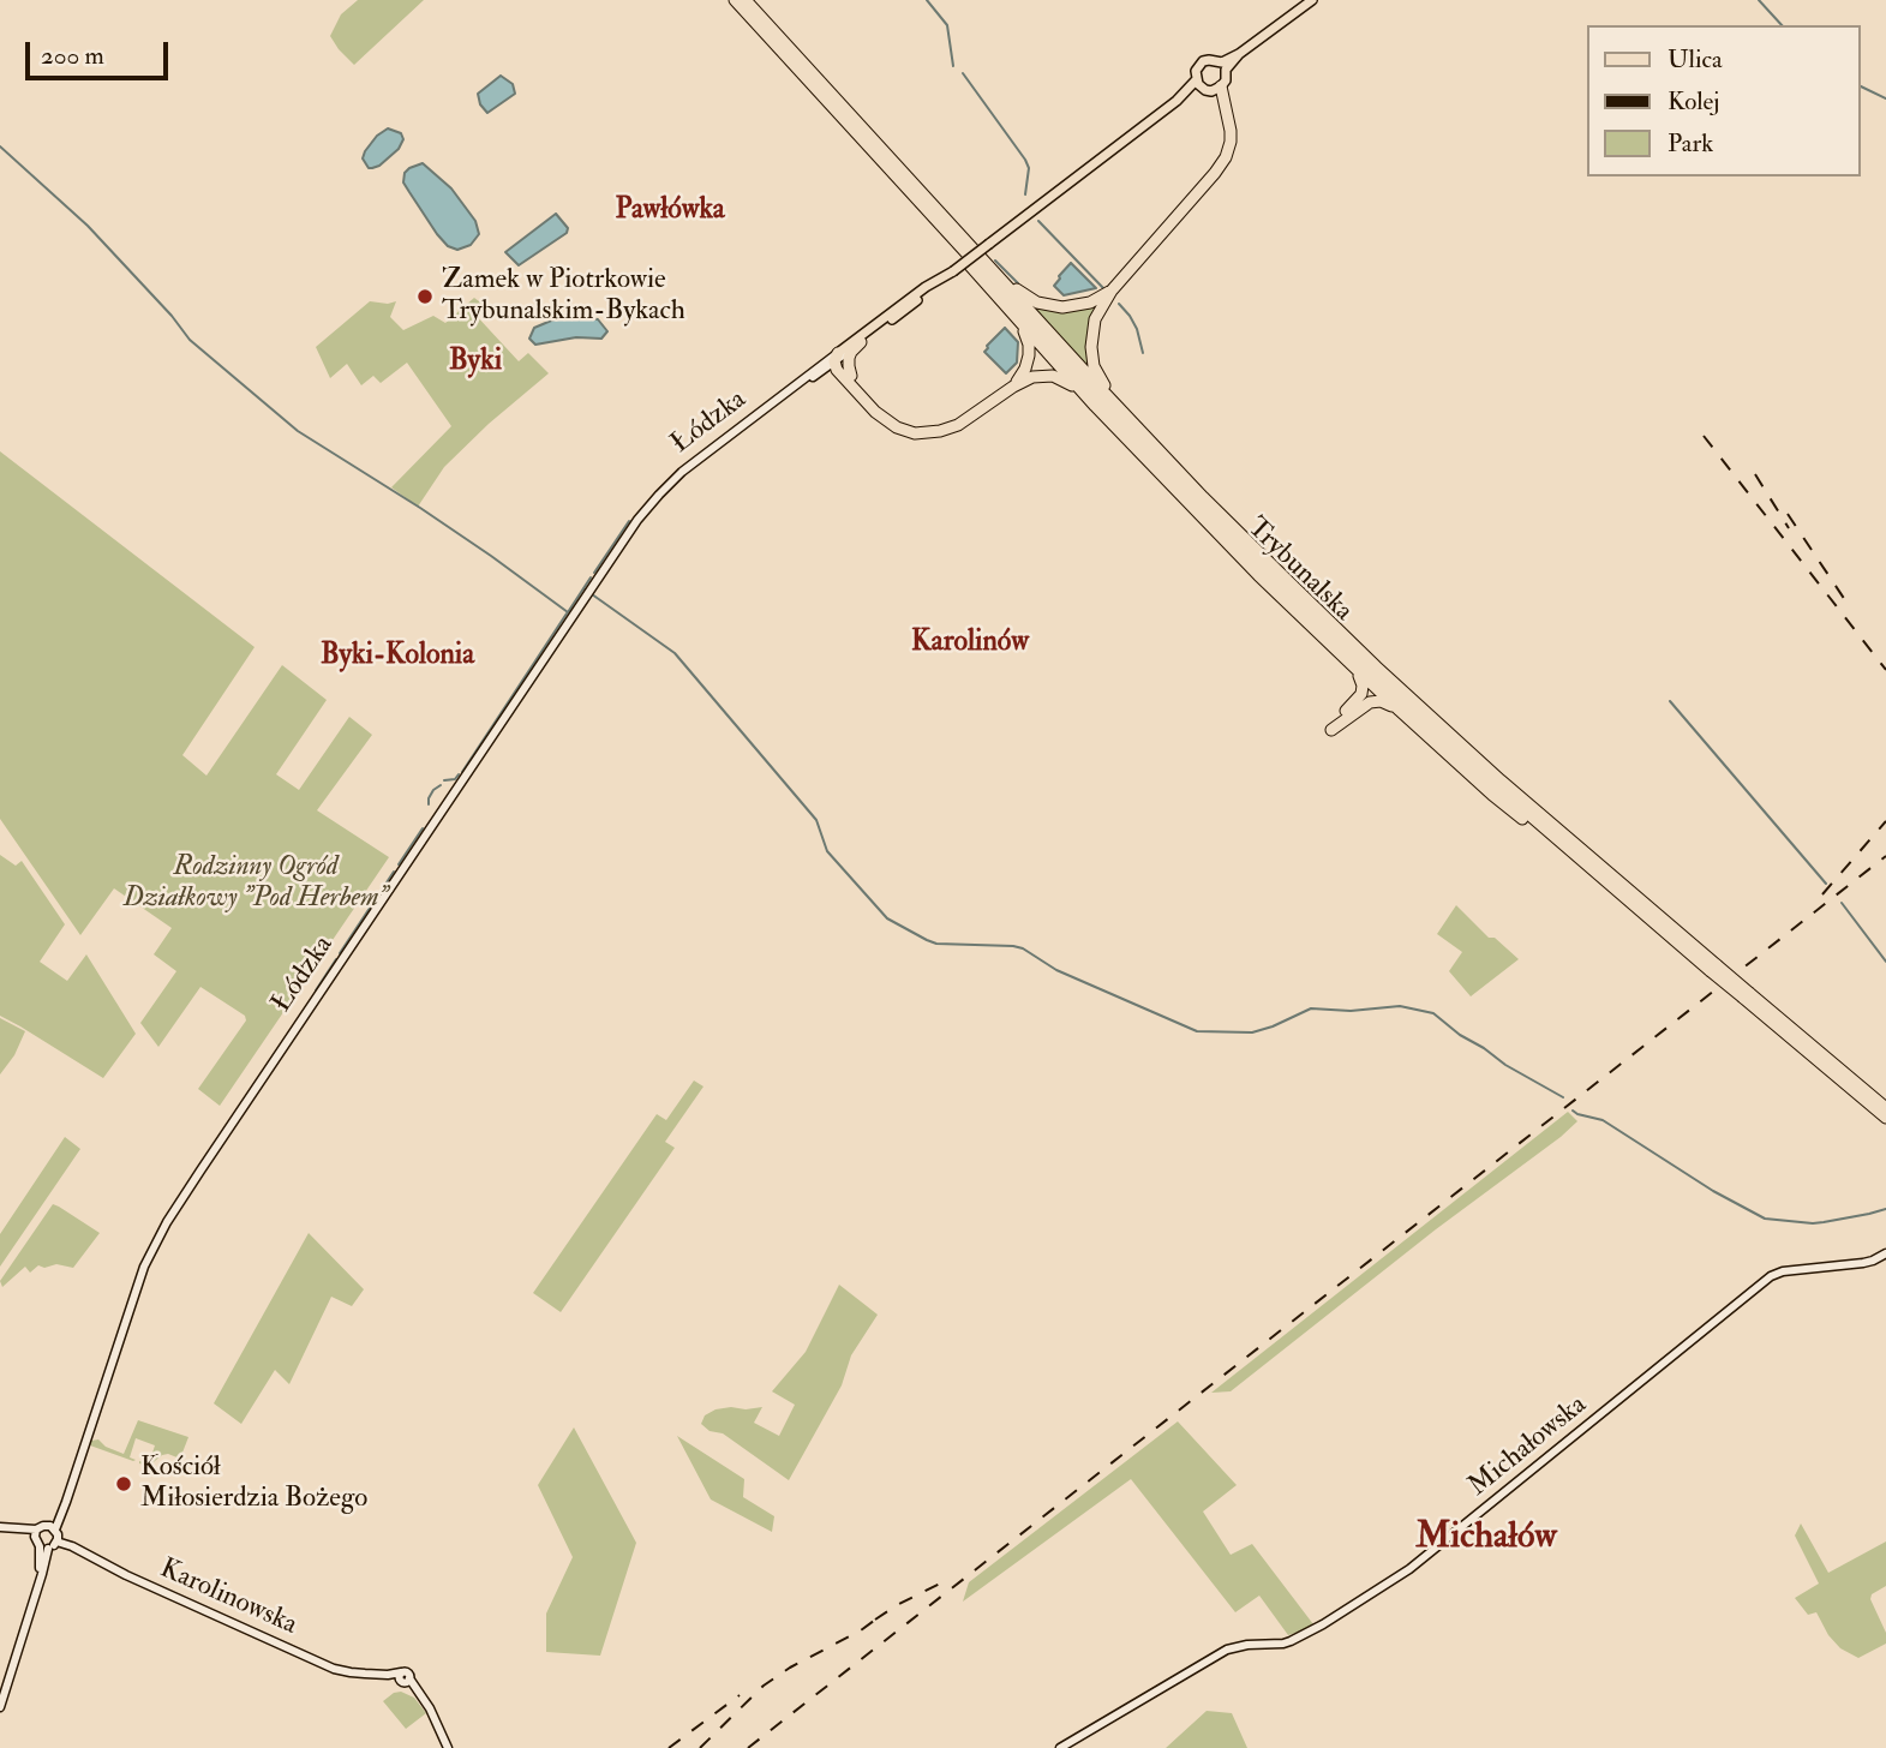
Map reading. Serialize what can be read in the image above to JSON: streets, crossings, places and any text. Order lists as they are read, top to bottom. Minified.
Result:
{"streets":{"highway":["Trybunalska"],"main road":["Łódzka","Michałowska","Karolinowska"]},"crossings":[["Łódzka","Karolinowska"]],"districts":["Pawłówka","Byki","Karolinów","Byki-Kolonia","Michałów"],"parks":["Rodzinny Ogród Działkowy \"Pod Herbem\""],"places":["Zamek w Piotrkowie Trybunalskim-Bykach","Kościół Miłosierdzia Bożego"],"legend":["Ulica","Kolej","Park"],"scale_bar":"200 m"}
